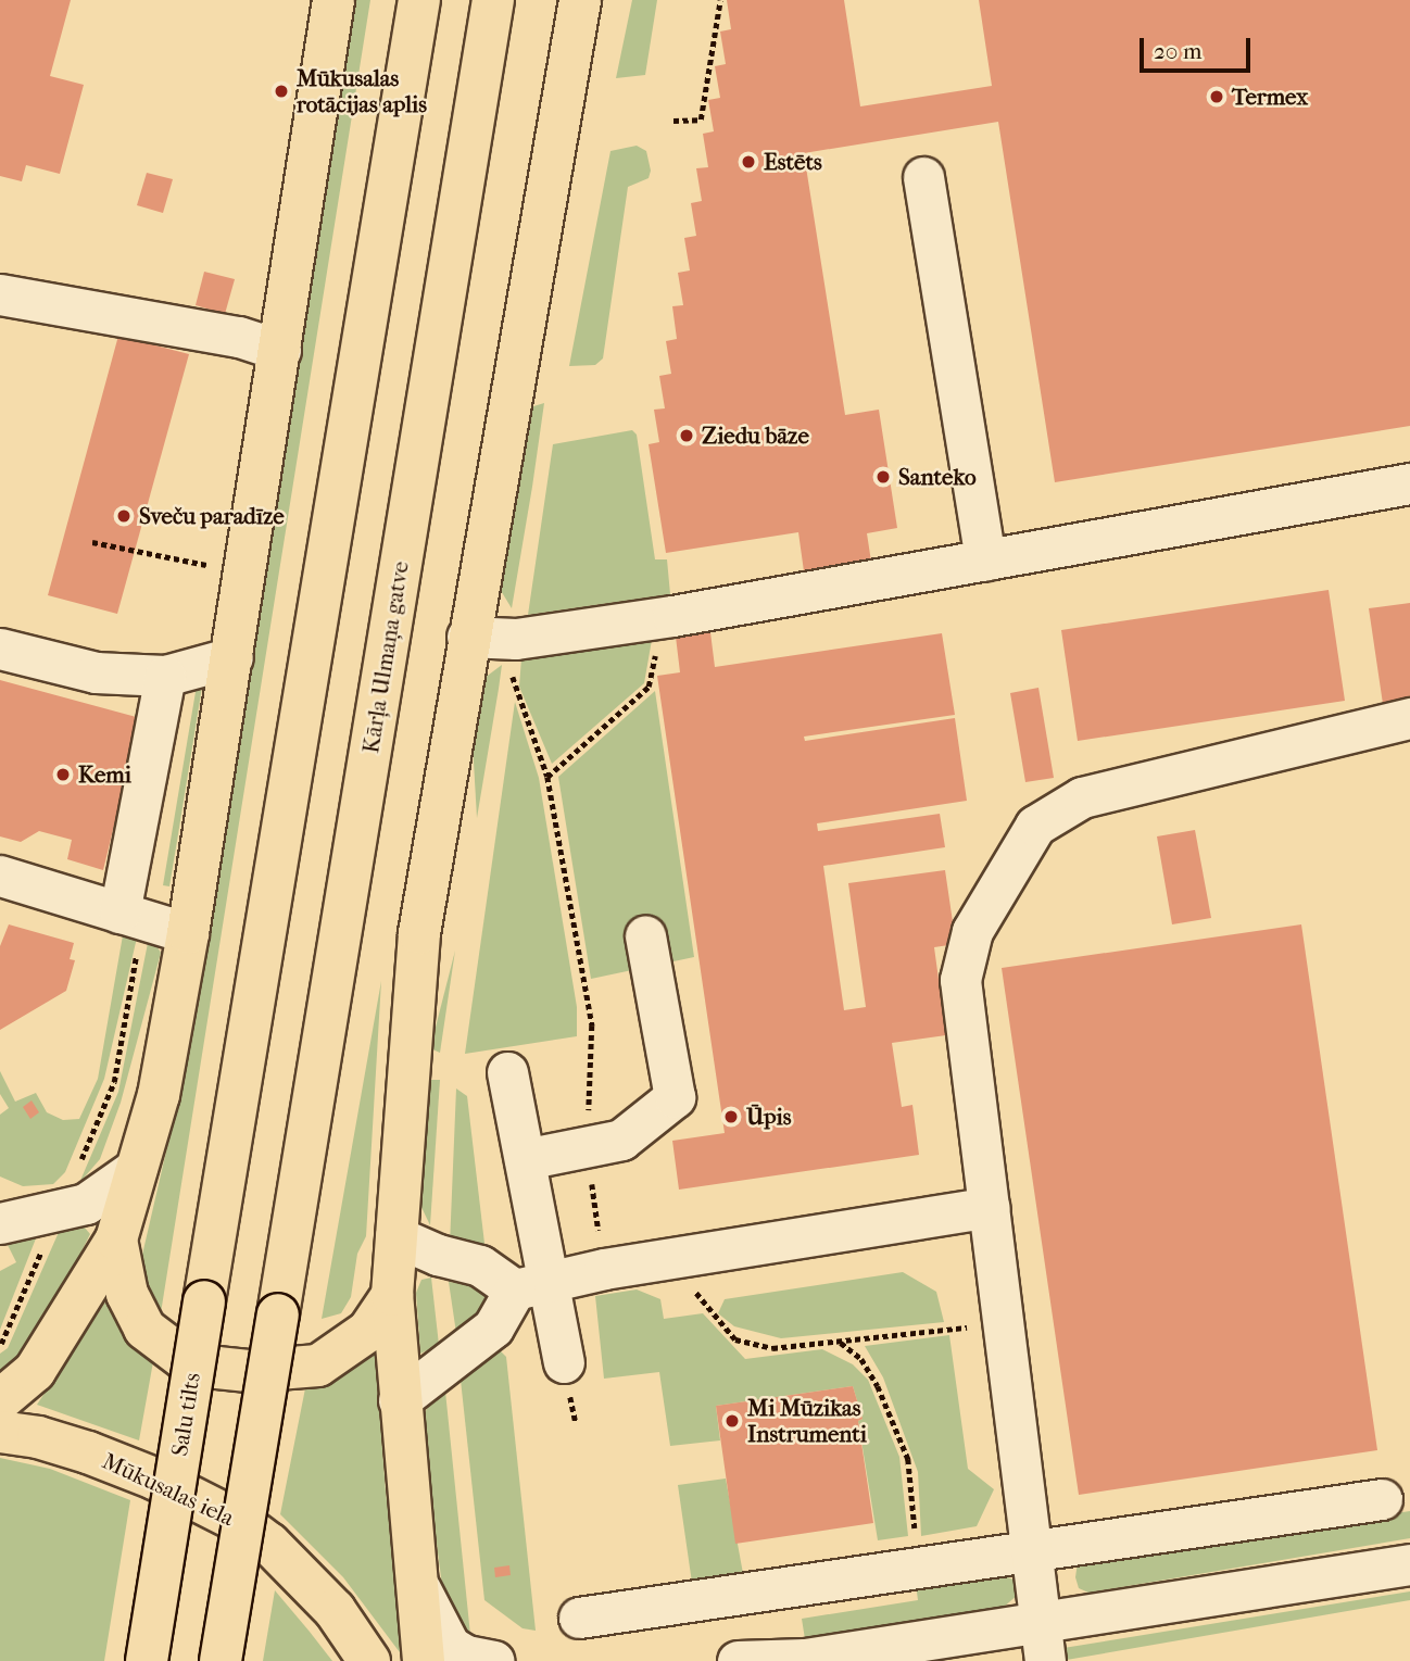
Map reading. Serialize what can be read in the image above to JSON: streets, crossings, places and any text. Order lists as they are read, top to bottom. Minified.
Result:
{"streets":{"highway":["Kārļa Ulmaņa gatve","Salu tilts","Mūkusalas iela"]},"places":["Mūkusalas rotācijas aplis","Termex","Estēts","Ziedu bāze","Santeko","Sveču paradīze","Kemi","Ūpis","Mi Mūzikas Instrumenti"],"scale_bar":"20 m"}
